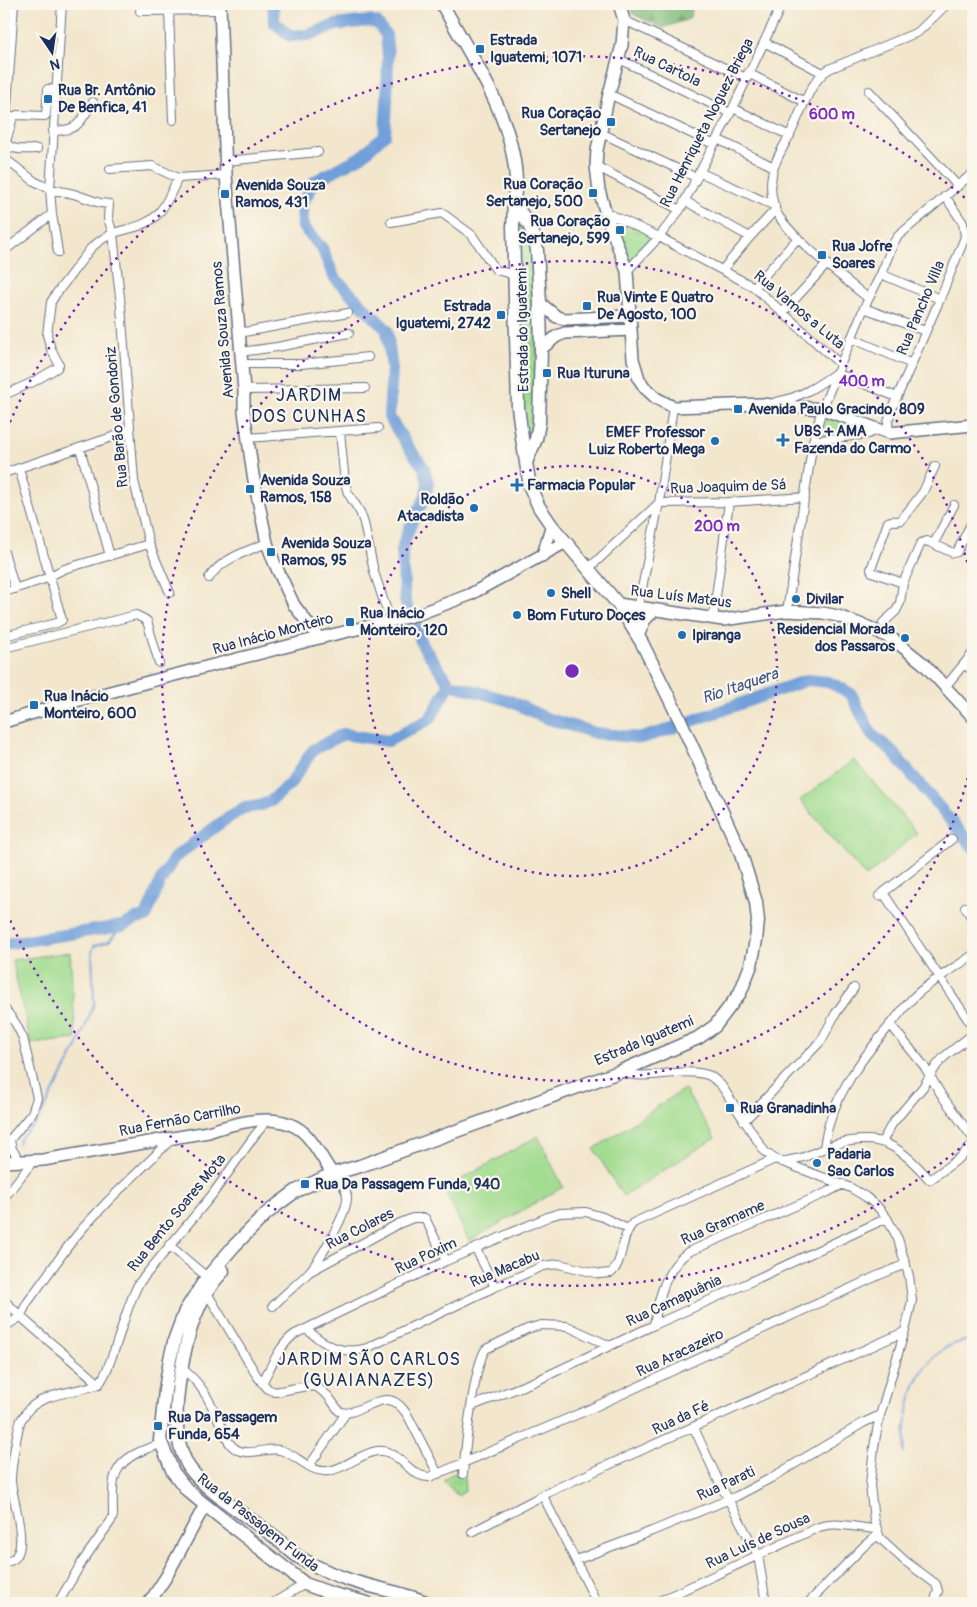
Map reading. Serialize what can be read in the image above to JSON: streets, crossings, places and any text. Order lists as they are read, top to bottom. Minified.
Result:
{"streets":{"main road":["Estrada do Iguatemi","Estrada Iguatemi","Rua da Passagem Funda"],"street":["Rua Cartola","Rua Henriqueta Noguez Briega","Rua Pancho Villa","Rua Vamos a Luta","Avenida Souza Ramos","Rua Barão de Gondoriz","Rua Joaquim de Sá","Rua Luís Mateus","Rua Inácio Monteiro","Rua Fernão Carrilho","Rua Bento Soares Mota","Rua Gramame","Rua Colares","Rua Poxim","Rua Macabu","Rua Camapuânia","Rua Aracazeiro","Rua da Fé","Rua Parati","Rua Luís de Sousa"]},"crossings":[["Rua Cartola","Rua Henriqueta Noguez Briega"],["Rua Henriqueta Noguez Briega","Rua Vamos a Luta"],["Avenida Souza Ramos","Rua Inácio Monteiro"],["Estrada do Iguatemi","Rua Joaquim de Sá"],["Estrada do Iguatemi","Rua Luís Mateus"],["Estrada do Iguatemi","Rua Inácio Monteiro"],["Estrada do Iguatemi","Estrada Iguatemi"],["Rua Luís Mateus","Estrada Iguatemi"],["Estrada Iguatemi","Rua Fernão Carrilho"],["Estrada Iguatemi","Rua da Passagem Funda"],["Rua Fernão Carrilho","Rua Bento Soares Mota"],["Rua Fernão Carrilho","Rua da Passagem Funda"],["Rua Gramame","Rua Camapuânia"],["Rua Colares","Rua Poxim"],["Rua Poxim","Rua Macabu"]],"districts":["JARDIM DOS CUNHAS","JARDIM SÃO CARLOS (GUAIANAZES)"],"water":["Rio Itaquera"],"places":{"transit":["Estrada Iguatemi, 1071","Rua Br. Antônio De Benfica, 41","Rua Coração Sertanejo","Rua Coração Sertanejo, 500","Avenida Souza Ramos, 431","Rua Coração Sertanejo, 599","Rua Jofre Soares","Rua Vinte E Quatro De Agosto, 100","Estrada Iguatemi, 2742","Rua Ituruna","Avenida Paulo Gracindo, 809","Avenida Souza Ramos, 158","Avenida Souza Ramos, 95","Rua Inácio Monteiro, 120","Rua Inácio Monteiro, 600","Rua Granadinha","Rua Da Passagem Funda, 940","Rua Da Passagem Funda, 654"],"health":["UBS + AMA Fazenda do Carmo","Farmacia Popular"],"other":["EMEF Professor Luiz Roberto Mega","Roldão Atacadista","Shell","Divilar","Bom Futuro Doçes","Ipiranga","Residencial Morada dos Passaros","Padaria Sao Carlos"]},"north":"bottom","rings":["600 m","400 m","200 m"]}
